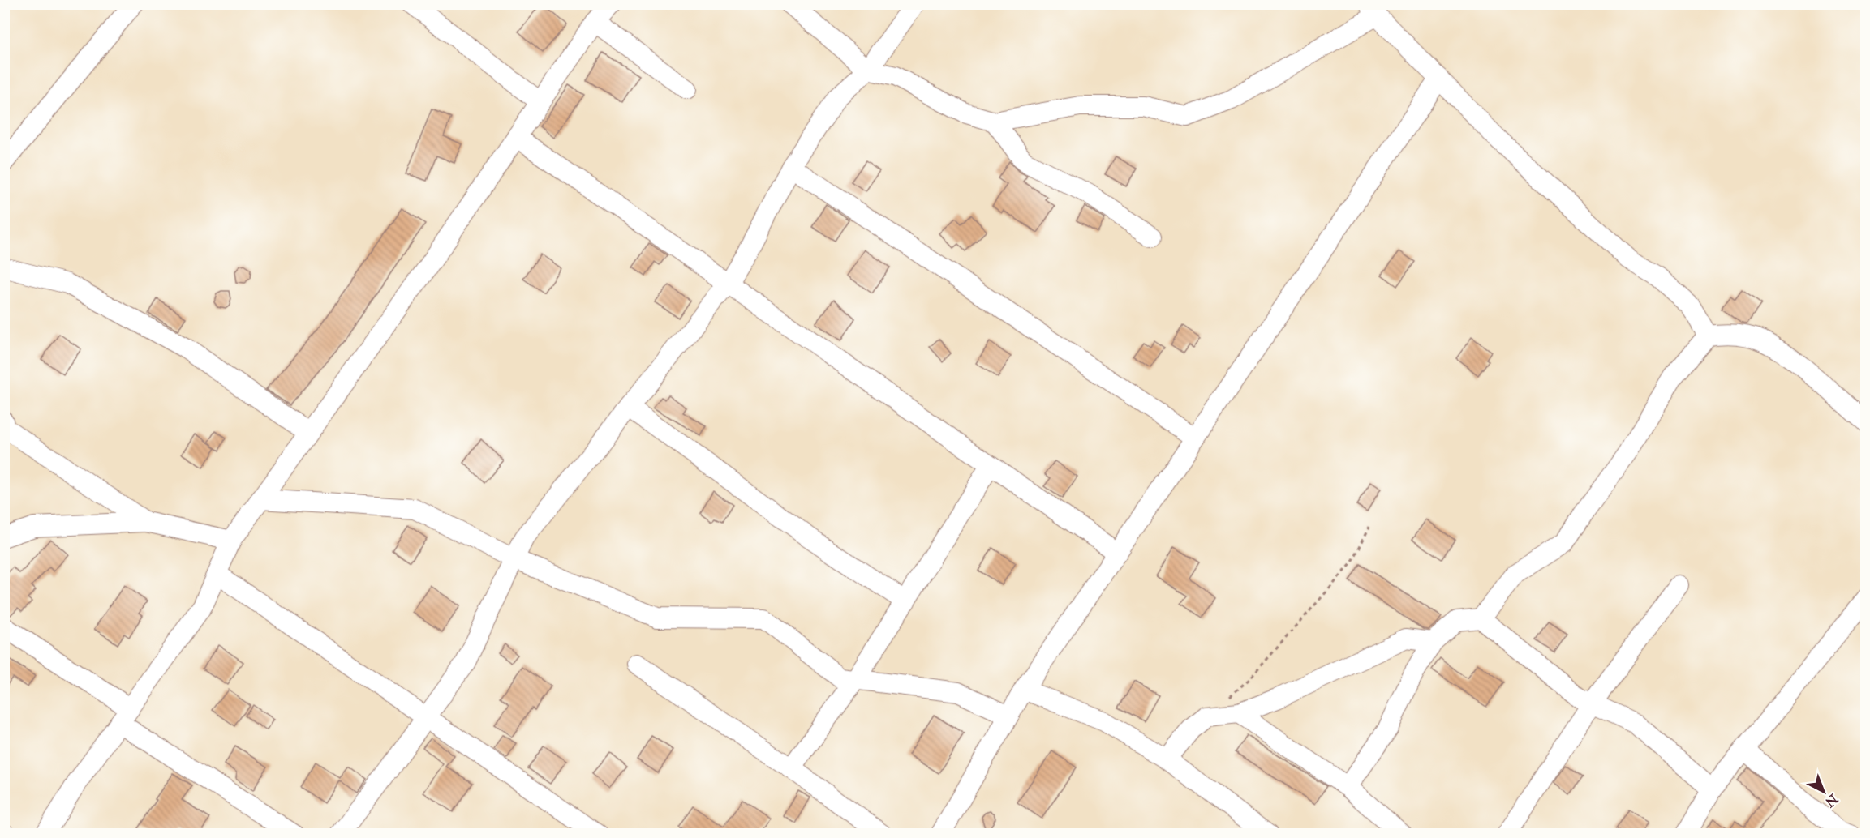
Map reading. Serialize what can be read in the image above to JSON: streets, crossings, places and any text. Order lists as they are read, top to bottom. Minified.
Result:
{"north":"bottom right"}
